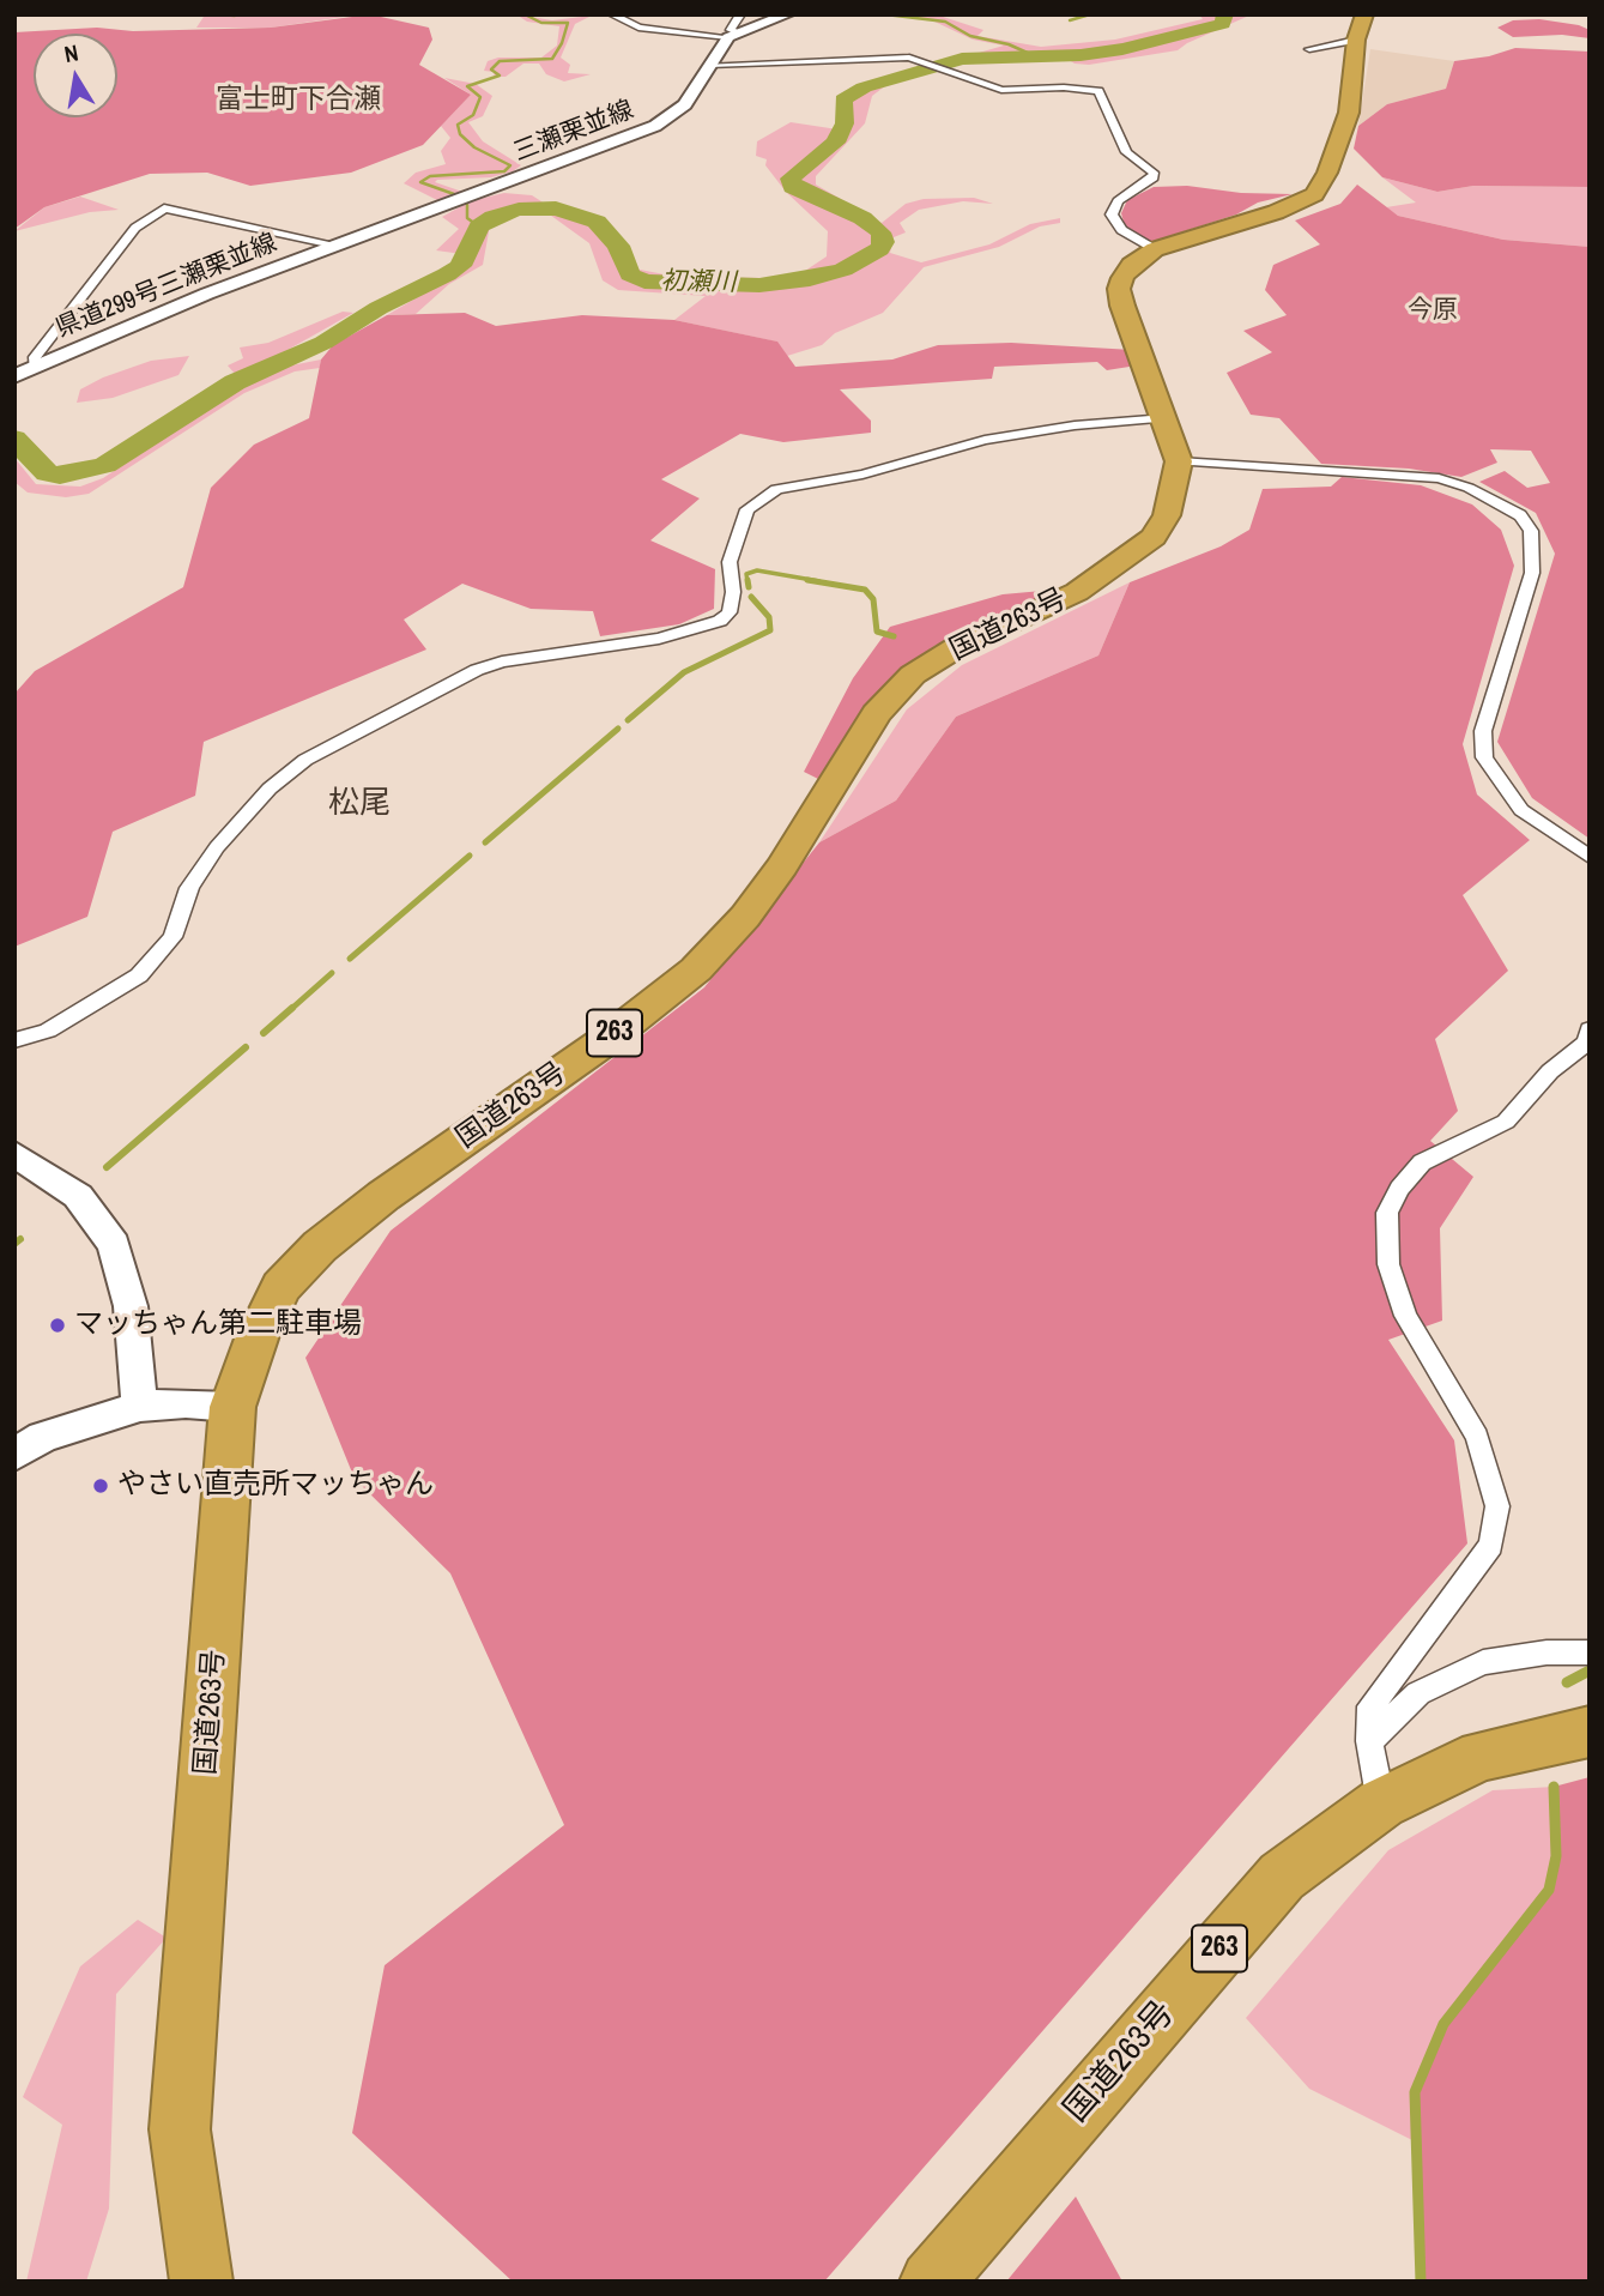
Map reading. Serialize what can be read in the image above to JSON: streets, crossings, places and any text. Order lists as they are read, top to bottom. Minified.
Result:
{"streets":{"highway":["国道263号","263"],"main road":["三瀬栗並線","県道299号三瀬栗並線"]},"crossings":[["三瀬栗並線","県道299号三瀬栗並線"]],"districts":["富士町下合瀬","今原","松尾"],"water":["初瀬川"],"places":["マッちゃん第二駐車場","やさい直売所マッちゃん"],"north":"top"}
